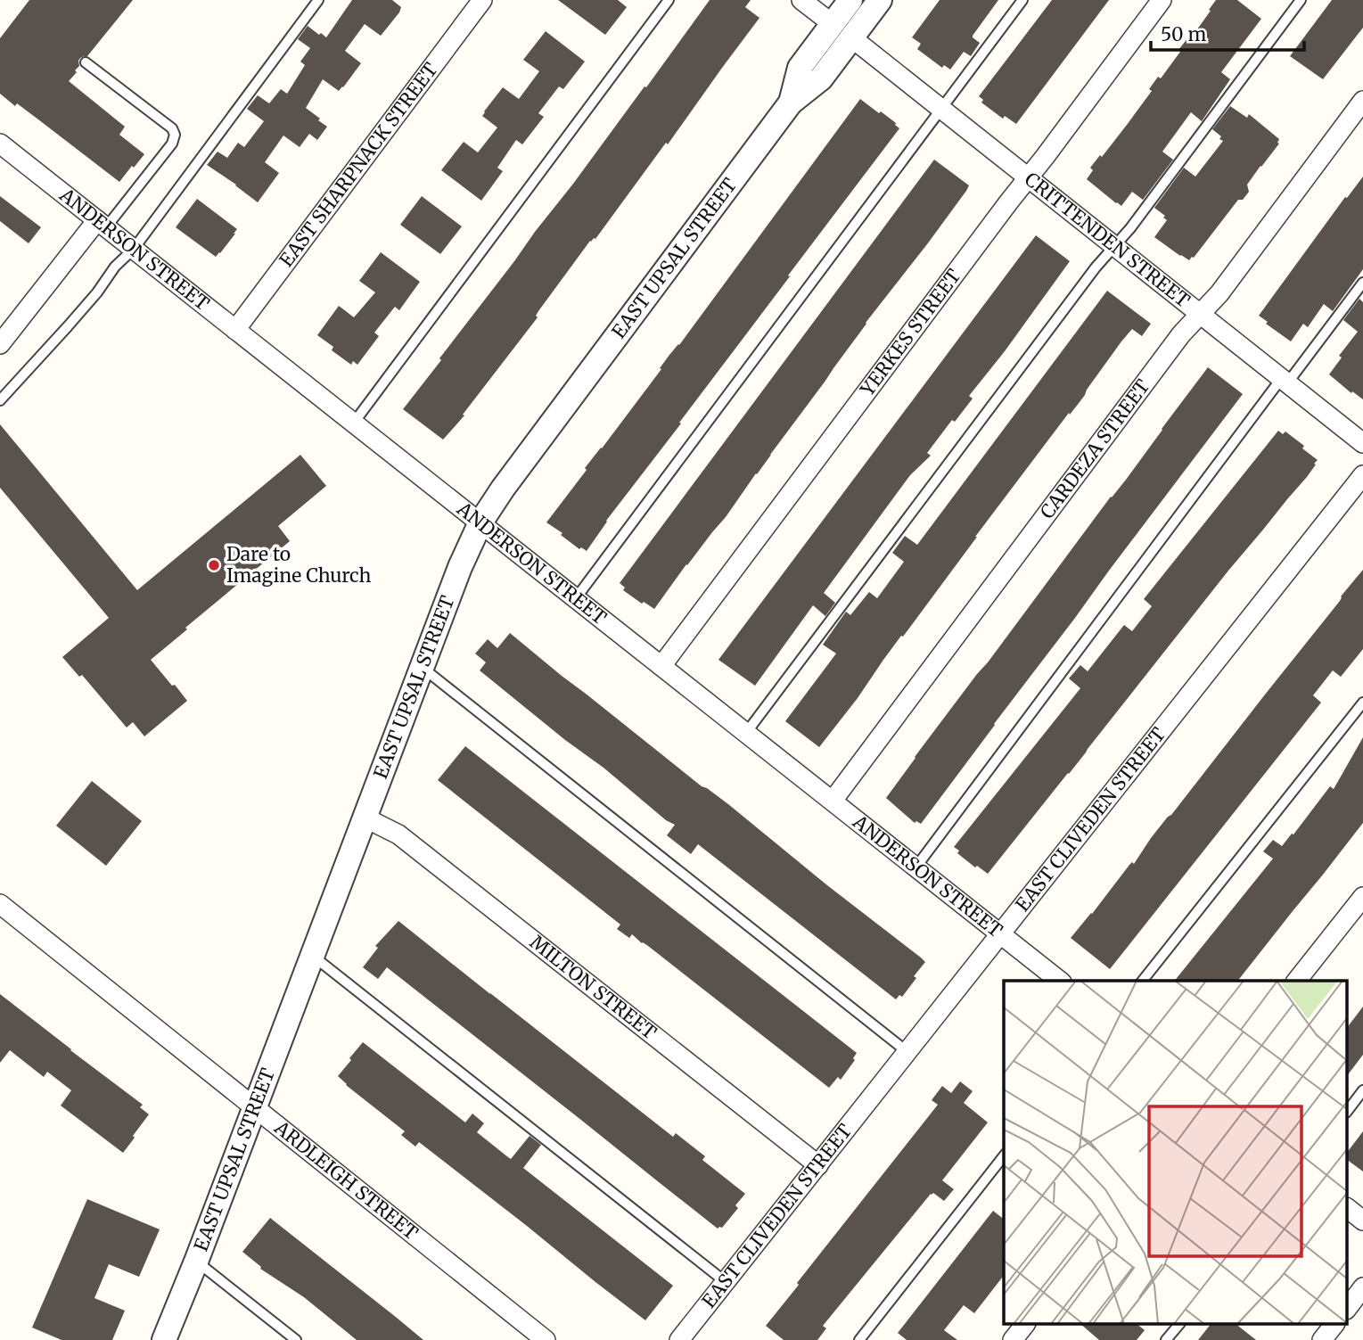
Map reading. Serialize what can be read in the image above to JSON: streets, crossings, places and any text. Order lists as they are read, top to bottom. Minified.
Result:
{"streets":{"street":["EAST SHARPNACK STREET","CRITTENDEN STREET","ANDERSON STREET","EAST UPSAL STREET","YERKES STREET","CARDEZA STREET","EAST CLIVEDEN STREET","MILTON STREET","ARDLEIGH STREET"]},"crossings":[["EAST SHARPNACK STREET","ANDERSON STREET"],["CRITTENDEN STREET","EAST UPSAL STREET"],["CRITTENDEN STREET","YERKES STREET"],["CRITTENDEN STREET","CARDEZA STREET"],["ANDERSON STREET","EAST UPSAL STREET"],["ANDERSON STREET","YERKES STREET"],["ANDERSON STREET","CARDEZA STREET"],["ANDERSON STREET","EAST CLIVEDEN STREET"],["EAST UPSAL STREET","MILTON STREET"],["EAST UPSAL STREET","ARDLEIGH STREET"],["EAST CLIVEDEN STREET","MILTON STREET"]],"places":["Dare to Imagine Church"],"scale_bar":"50 m"}
